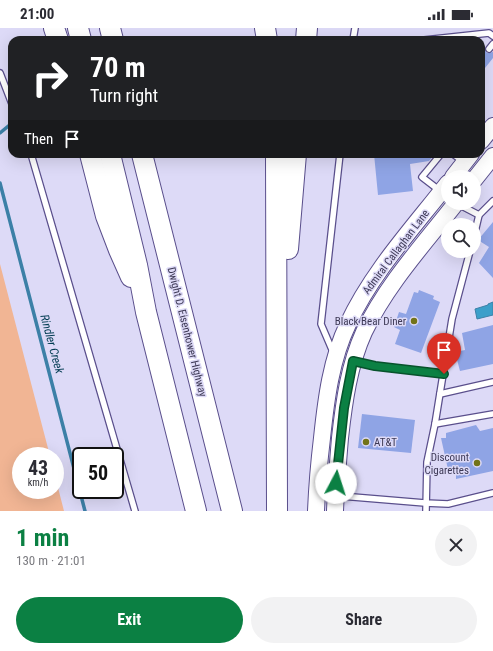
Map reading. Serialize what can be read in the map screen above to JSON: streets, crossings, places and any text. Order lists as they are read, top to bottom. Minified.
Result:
{"streets":{"highway":["Dwight D. Eisenhower Highway"],"main road":["Admiral Callaghan Lane"]},"water":["Rindler Creek"],"places":["Black Bear Diner","AT&T","Discount Cigarettes"],"page":{"status":"21:00","turn":["70 m","Turn right"],"then":"Then","speed":"43 km/h","limit":"50","heading":["1 min","130 m · 21:01"],"buttons":["Exit","Share"]}}
